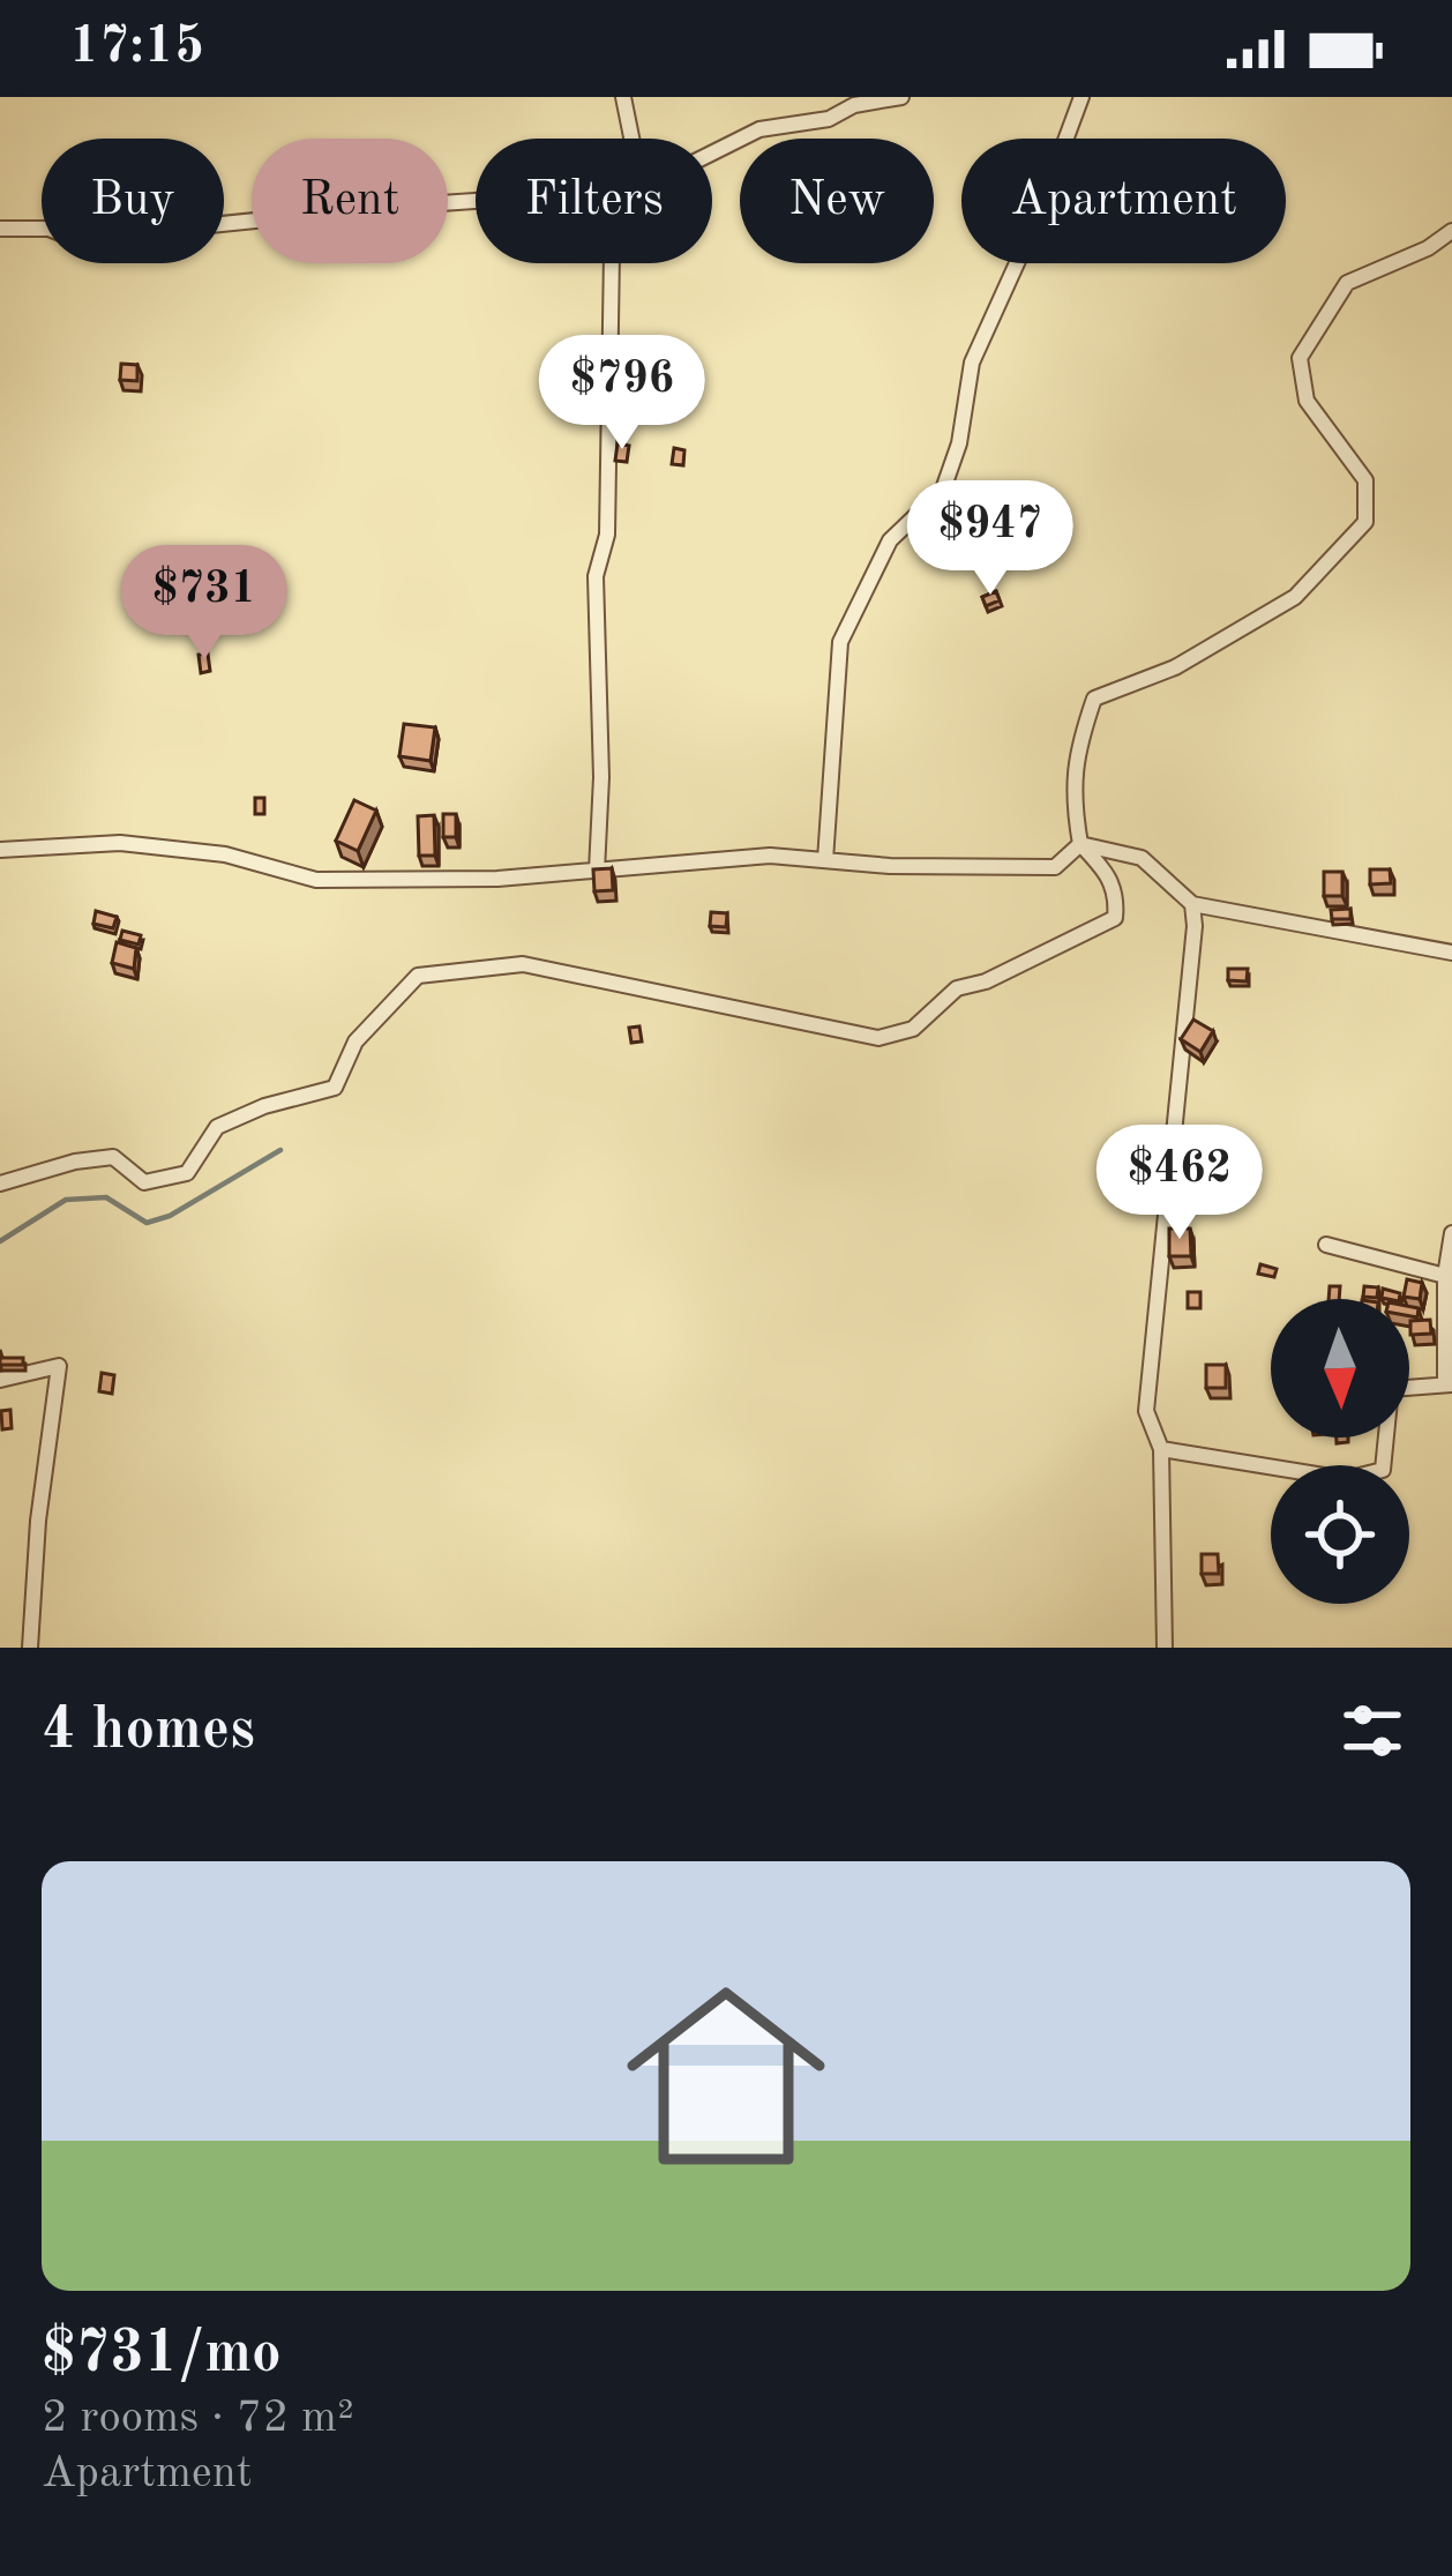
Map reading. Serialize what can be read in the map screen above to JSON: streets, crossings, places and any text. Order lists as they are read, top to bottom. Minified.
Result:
{"north":"bottom","page":{"status":"17:15","chip":["Buy","Rent","Filters","New","Apartment"],"price":["$796","$947","$731","$462"],"heading":"4 homes","list":[{"name":"$731/mo","note":"2 rooms · 72 m² · Apartment"}]}}
